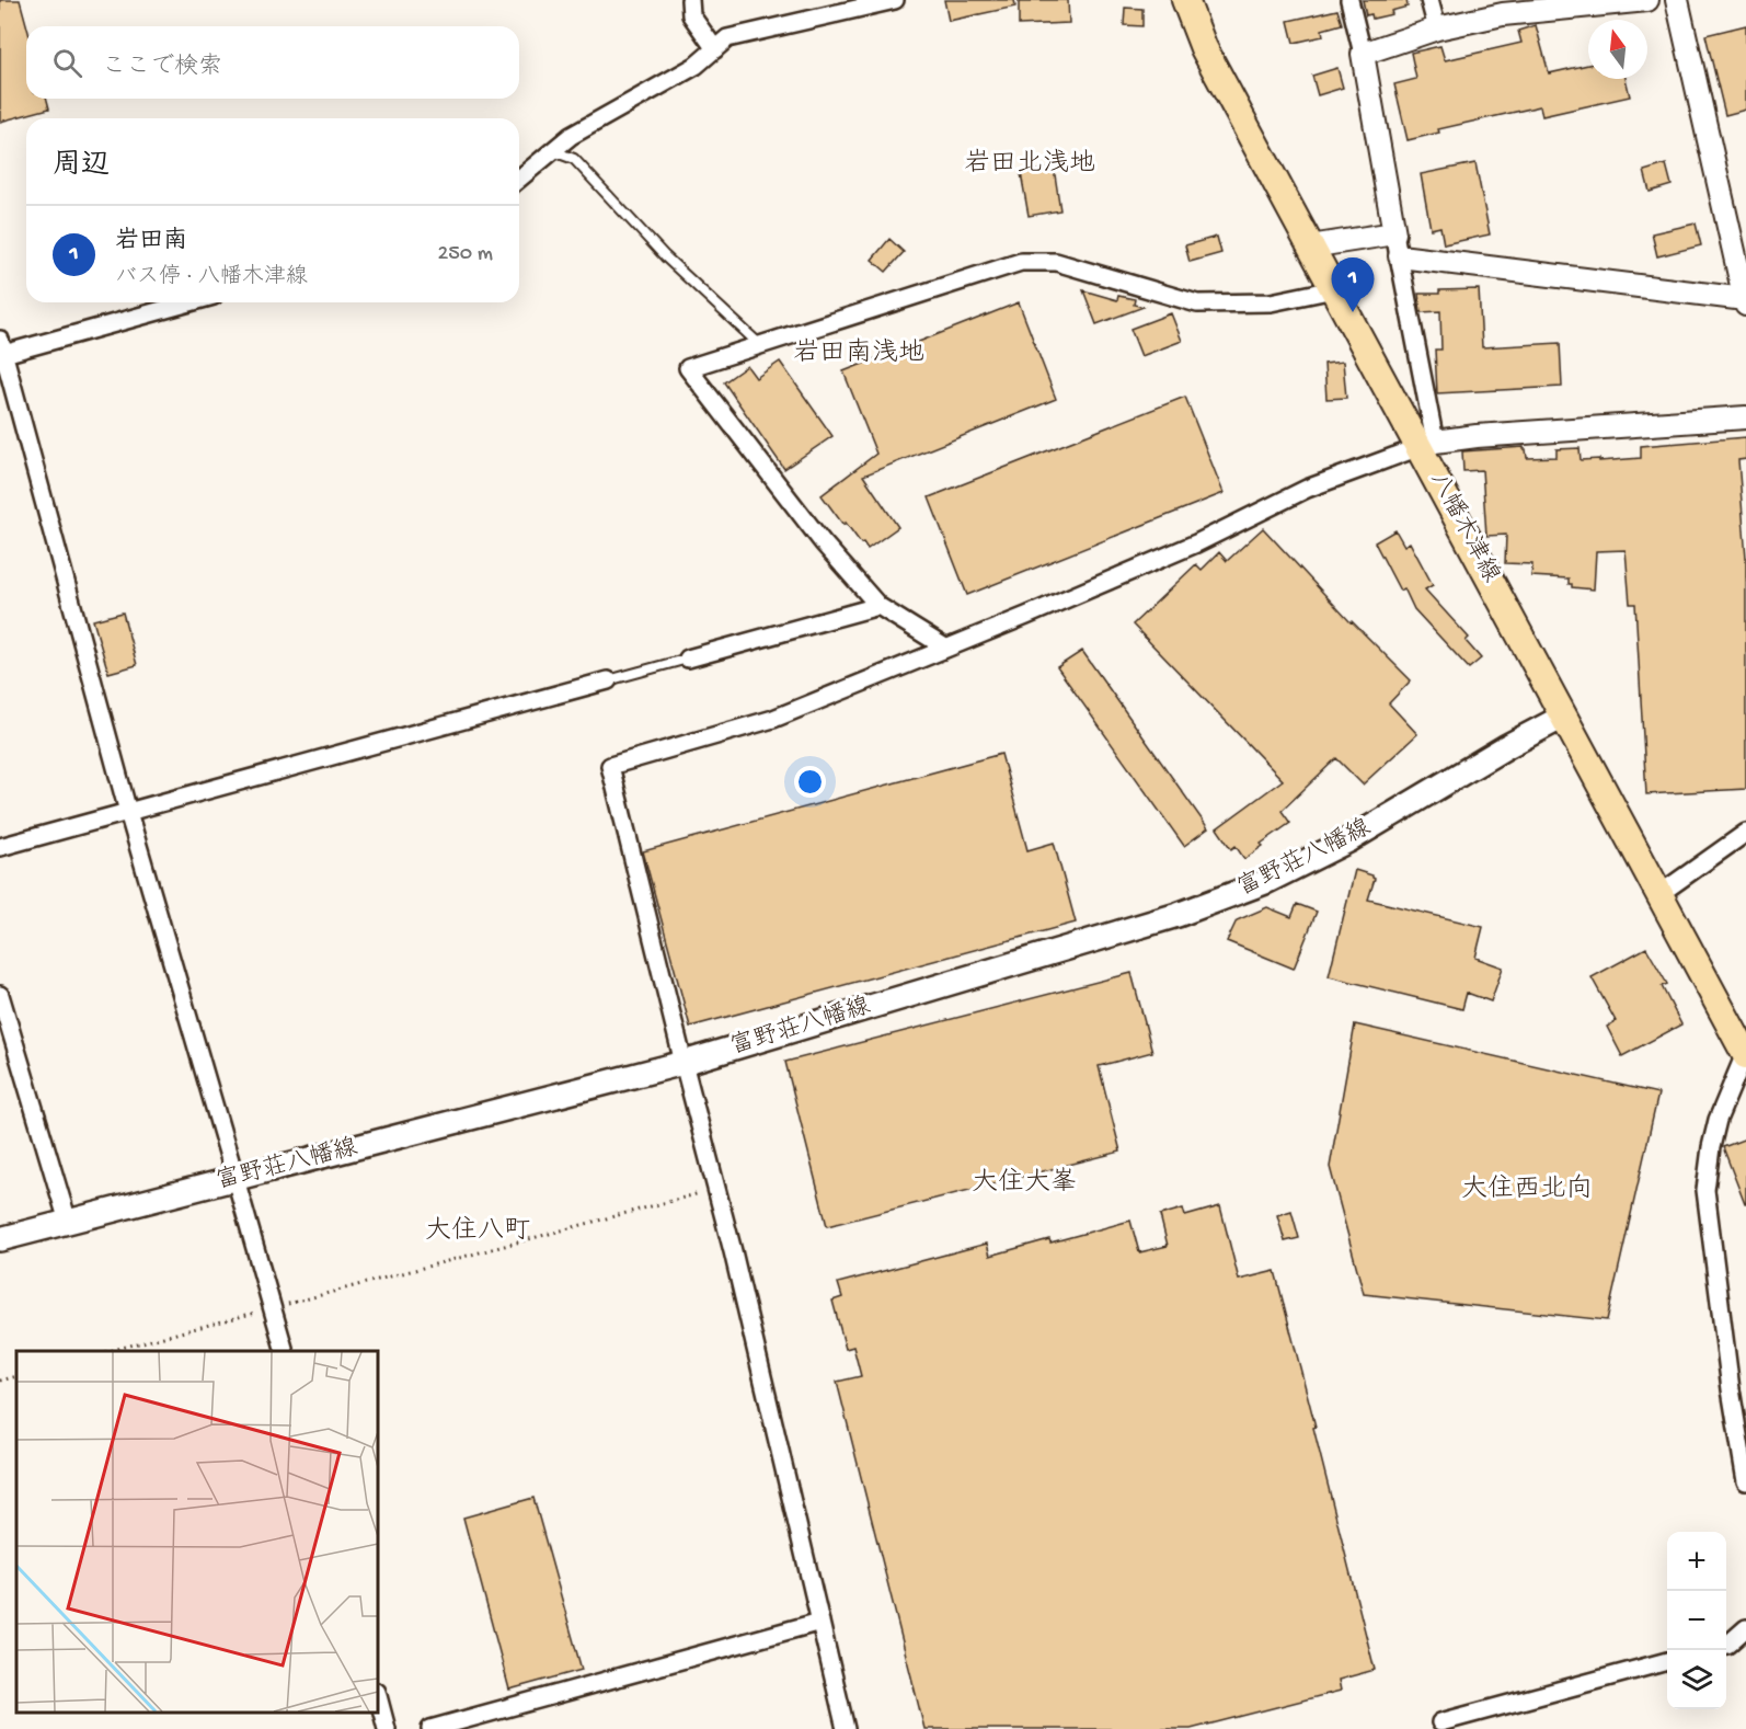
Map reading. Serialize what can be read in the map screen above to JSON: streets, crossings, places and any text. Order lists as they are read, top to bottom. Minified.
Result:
{"streets":{"main road":["八幡木津線","富野荘八幡線"]},"crossings":[["八幡木津線","富野荘八幡線"]],"districts":["岩田北浅地","岩田南浅地","大住大峯","大住西北向","大住八町"],"north":"top","page":{"search":"ここで検索","heading":"周辺","list":[{"mark":"1","name":"岩田南","note":"バス停 · 八幡木津線","value":"250 m"}],"pins":"1","map_buttons":["+","−"]}}
